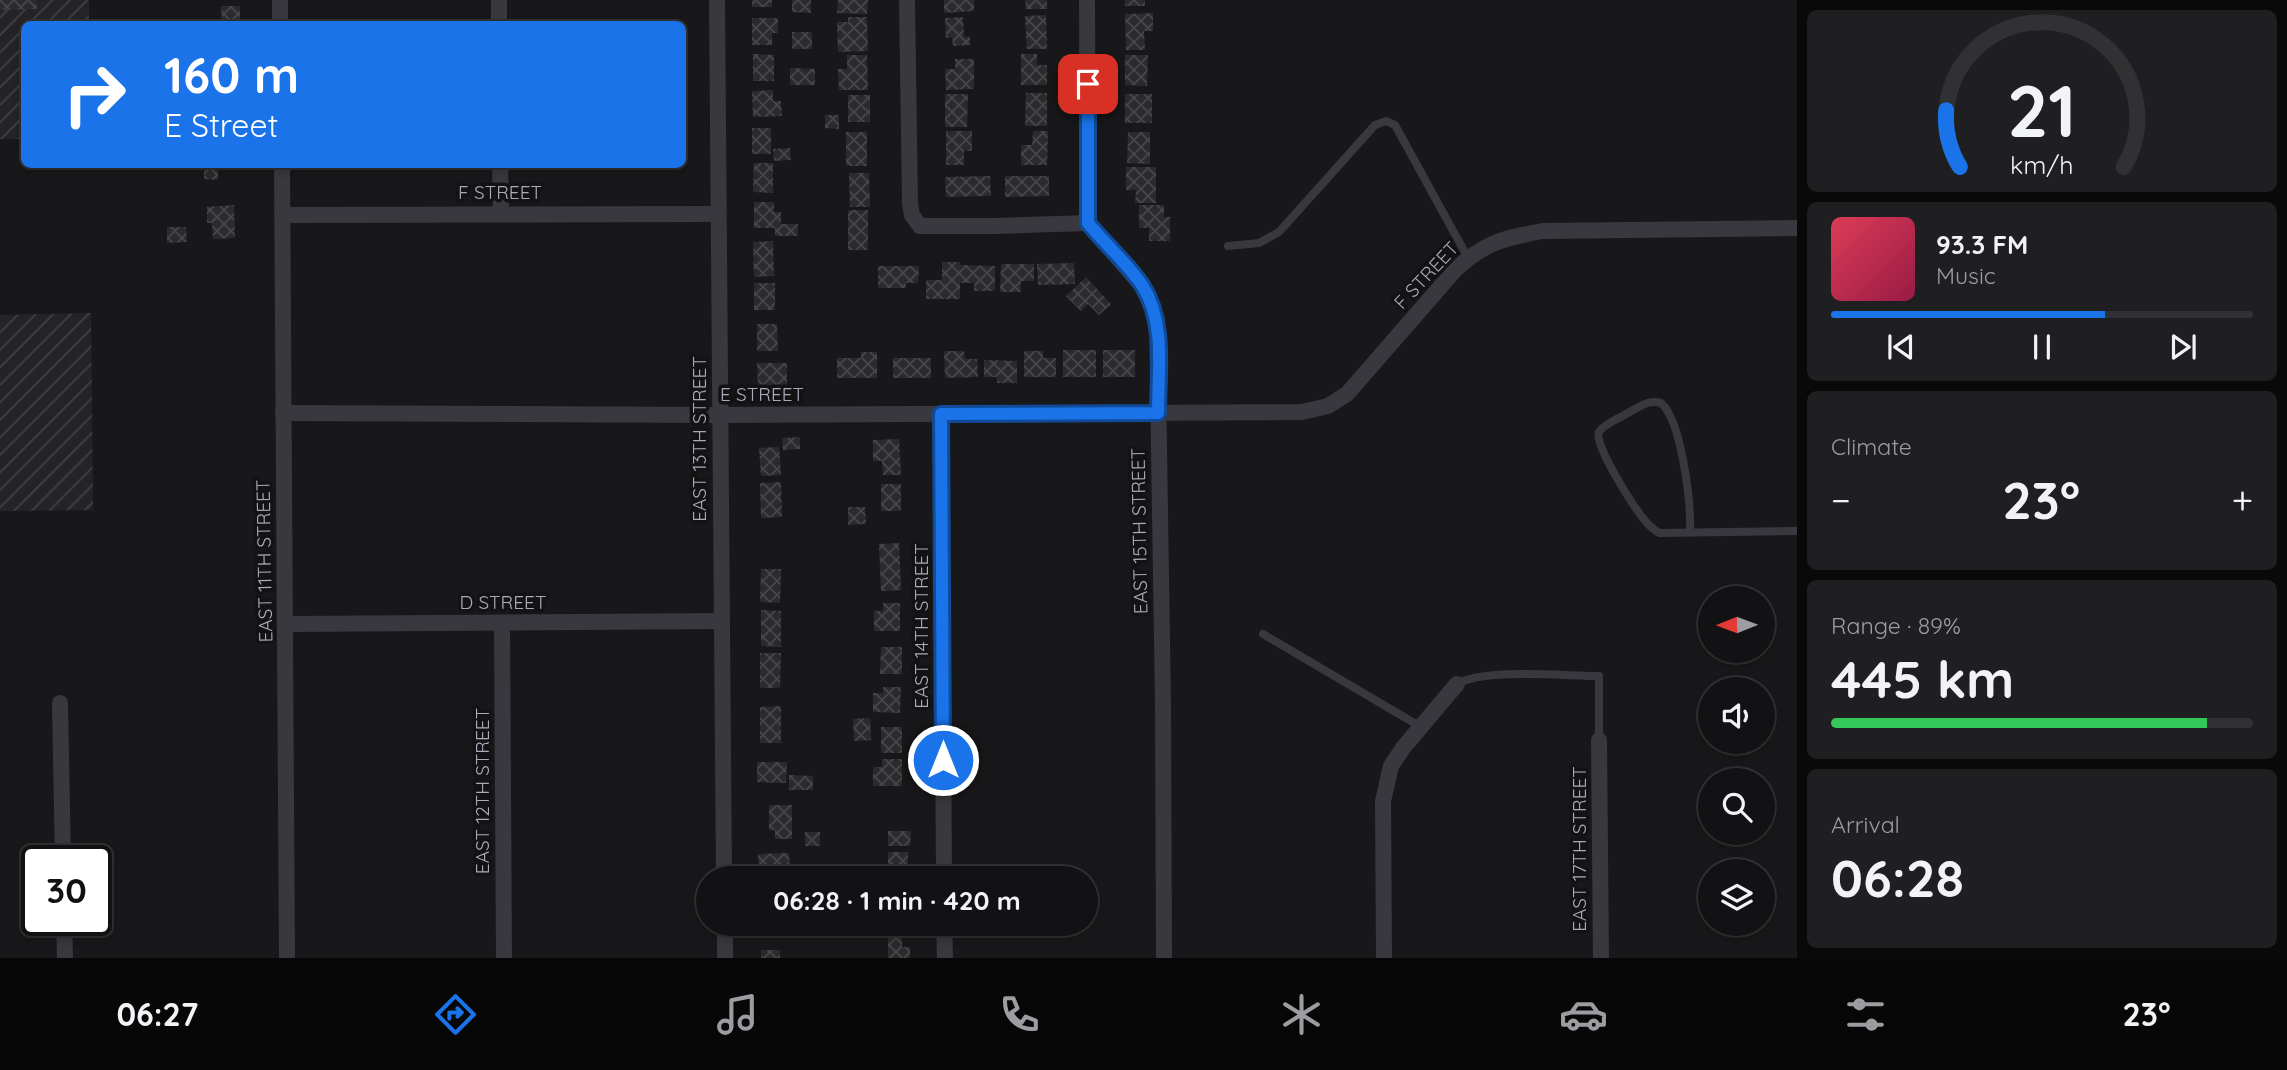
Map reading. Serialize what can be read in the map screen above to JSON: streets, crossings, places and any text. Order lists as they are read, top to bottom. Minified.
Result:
{"streets":{"street":["F STREET","E STREET","EAST 13TH STREET","EAST 15TH STREET","EAST 11TH STREET","D STREET","EAST 14TH STREET","EAST 12TH STREET","EAST 17TH STREET"]},"crossings":[["F STREET","E STREET"],["F STREET","EAST 13TH STREET"],["F STREET","EAST 15TH STREET"],["F STREET","EAST 11TH STREET"],["E STREET","EAST 13TH STREET"],["E STREET","EAST 15TH STREET"],["E STREET","EAST 11TH STREET"],["E STREET","EAST 14TH STREET"],["EAST 13TH STREET","D STREET"],["EAST 11TH STREET","D STREET"],["D STREET","EAST 12TH STREET"]],"north":"left","page":{"turn":["160 m","E Street"],"song":["93.3 FM","Music"],"tile":["Climate",["Range · 89%","445 km"],["Arrival","06:28"]],"heat":["−","23°","+"],"limit":"30","trip":"06:28 · 1 min · 420 m","tabs":["06:27","23°"],"gauge":["21","km/h"]}}
